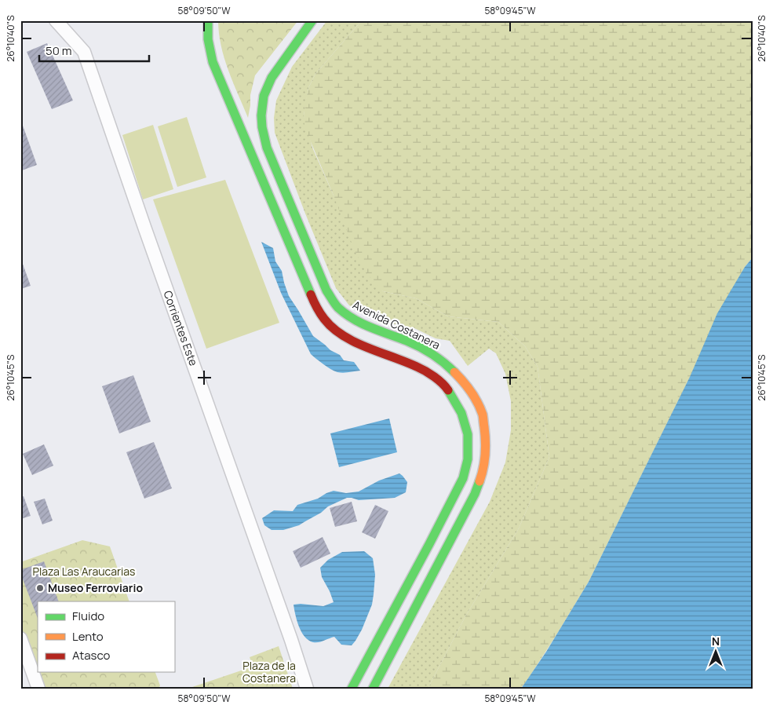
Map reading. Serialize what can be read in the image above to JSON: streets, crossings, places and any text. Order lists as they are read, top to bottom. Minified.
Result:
{"streets":{"main road":["Avenida Costanera"],"street":["Corrientes Este"]},"parks":["Plaza Las Araucarias","Plaza de la Costanera"],"places":["Museo Ferroviario"],"legend":["Fluido","Lento","Atasco"],"scale_bar":"50 m","north":"top","coordinates":["58°09'50\"W","58°09'45\"W","26°10'40\"S","26°10'45\"S"]}
